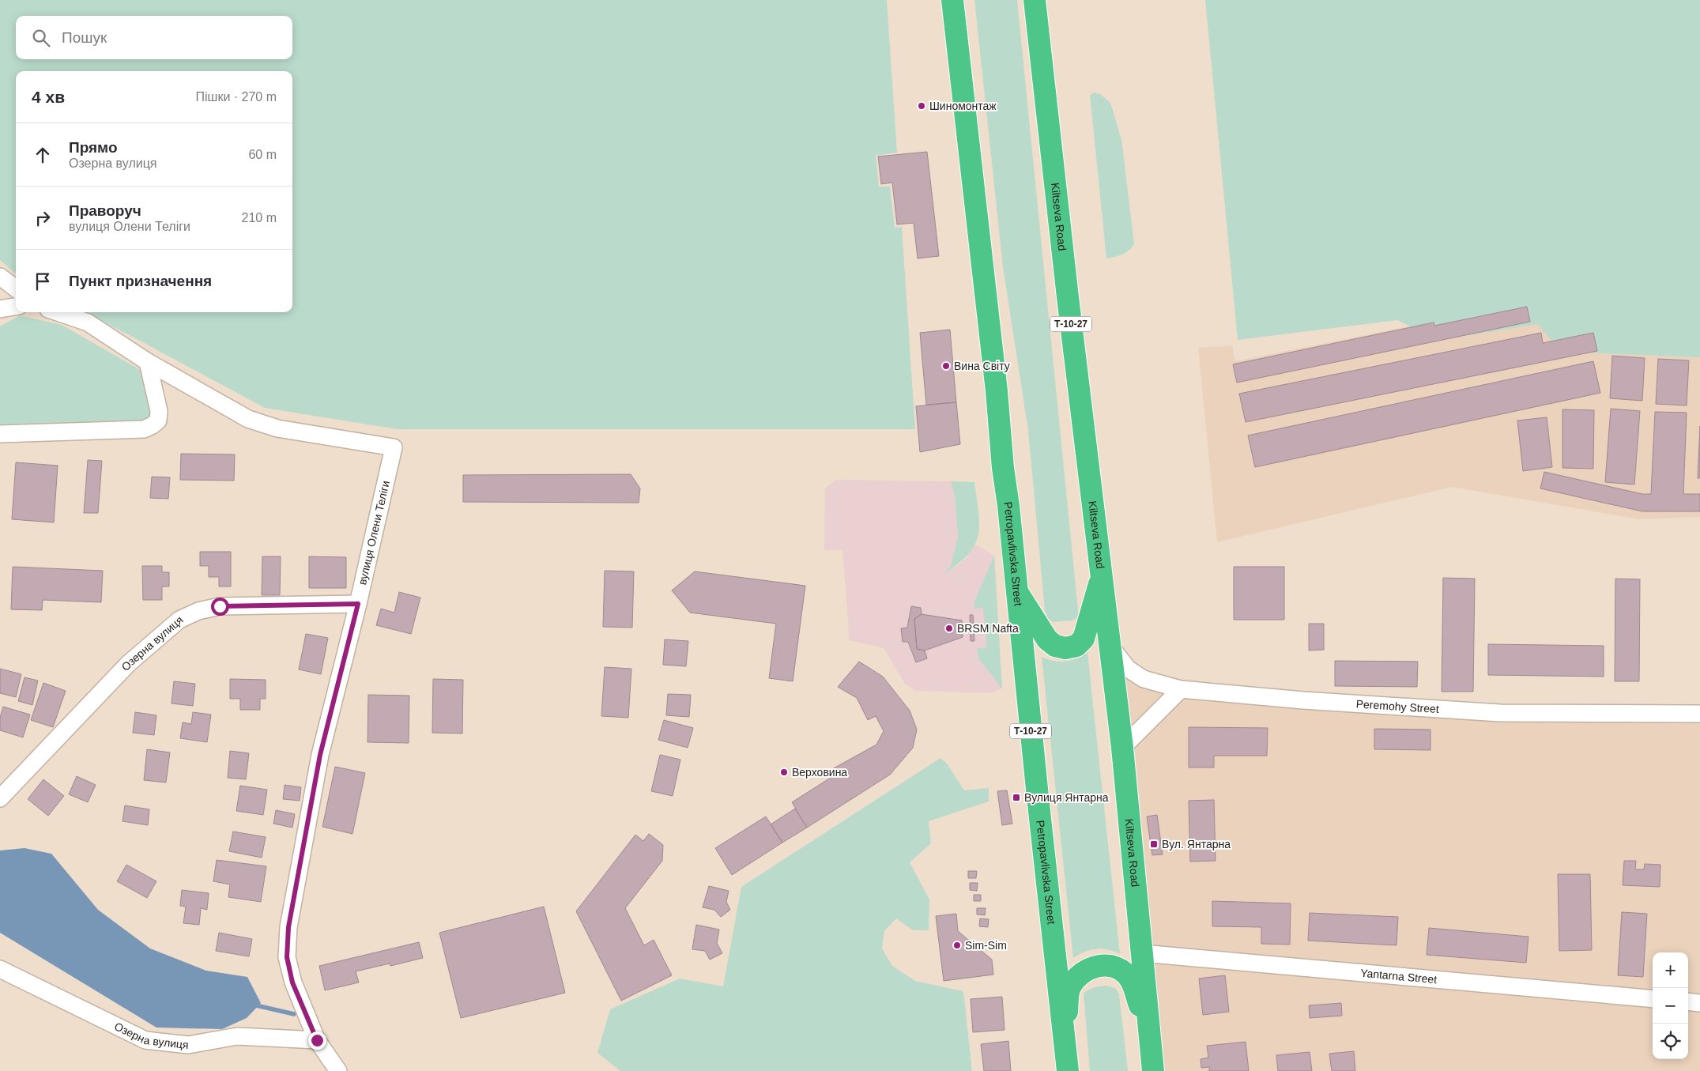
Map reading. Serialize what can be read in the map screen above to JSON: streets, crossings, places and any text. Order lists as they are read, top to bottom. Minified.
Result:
{"streets":{"highway":["Kiltseva Road","Т-10-27","Petropavlivska Street"],"street":["вулиця Олени Теліги","Озерна вулиця","Peremohy Street","Yantarna Street"]},"crossings":[["Kiltseva Road","Peremohy Street"],["Kiltseva Road","Yantarna Street"],["вулиця Олени Теліги","Озерна вулиця"]],"places":{"other":["Шиномонтаж","Вина Світу","BRSM Nafta","Верховина","Sim-Sim"],"transit":["Вулиця Янтарна","Вул. Янтарна"]},"page":{"search":"Пошук","heading":["4 хв","Пішки · 270 m"],"list":[["Прямо","Озерна вулиця","60 m"],["Праворуч","вулиця Олени Теліги","210 m"],"Пункт призначення"],"map_buttons":["+","−"]}}
